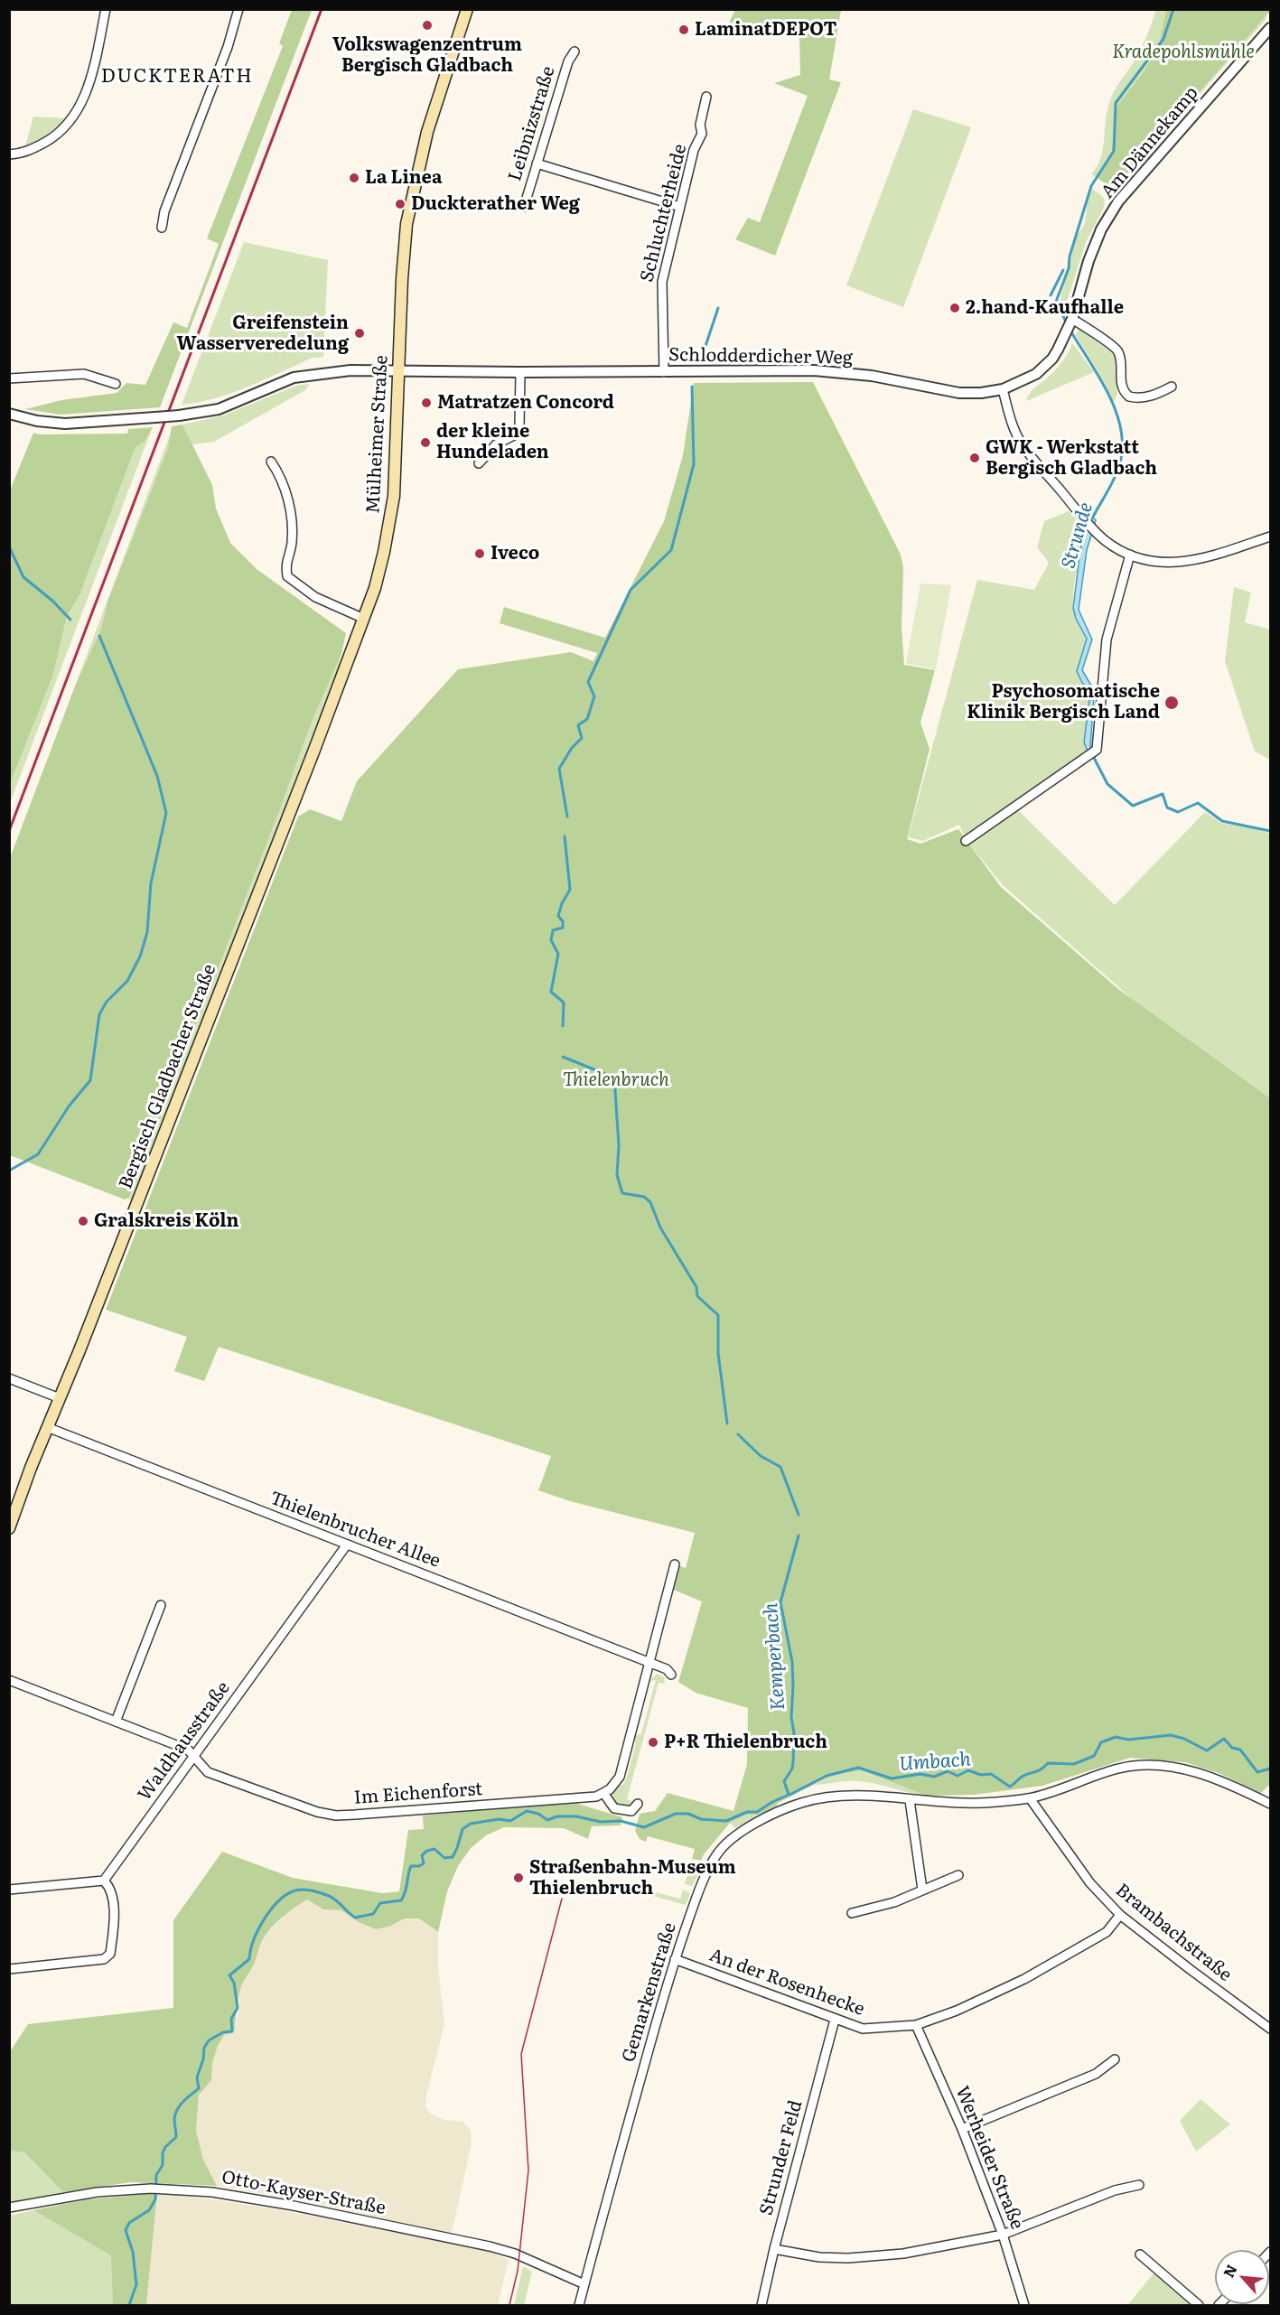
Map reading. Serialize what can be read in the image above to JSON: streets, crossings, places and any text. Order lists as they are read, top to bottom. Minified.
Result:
{"streets":{"main road":["Mülheimer Straße","Bergisch Gladbacher Straße"],"street":["Leibnizstraße","Am Dännekamp","Schluchterheide","Schlodderdicher Weg","Thielenbrucher Allee","Waldhausstraße","Im Eichenforst","Brambachstraße","An der Rosenhecke","Gemarkenstraße","Strunder Feld","Werheider Straße","Otto-Kayser-Straße"]},"crossings":[["Am Dännekamp","Schlodderdicher Weg"],["Schluchterheide","Schlodderdicher Weg"],["Schlodderdicher Weg","Mülheimer Straße"],["Mülheimer Straße","Bergisch Gladbacher Straße"],["Bergisch Gladbacher Straße","Thielenbrucher Allee"],["Thielenbrucher Allee","Waldhausstraße"],["Waldhausstraße","Im Eichenforst"],["Brambachstraße","An der Rosenhecke"],["Brambachstraße","Gemarkenstraße"],["An der Rosenhecke","Gemarkenstraße"],["An der Rosenhecke","Strunder Feld"],["An der Rosenhecke","Werheider Straße"],["Gemarkenstraße","Otto-Kayser-Straße"]],"districts":["DUCKTERATH"],"water":["Strunde","Kemperbach","Umbach"],"parks":["Kradepohlsmühle","Thielenbruch"],"places":["Volkswagenzentrum Bergisch Gladbach","LaminatDEPOT","La Linea","Duckterather Weg","2.hand-Kaufhalle","Greifenstein Wasserveredelung","Matratzen Concord","der kleine Hundeladen","GWK - Werkstatt Bergisch Gladbach","Iveco","Psychosomatische Klinik Bergisch Land","Gralskreis Köln","P+R Thielenbruch","Straßenbahn-Museum Thielenbruch"],"north":"top left"}
